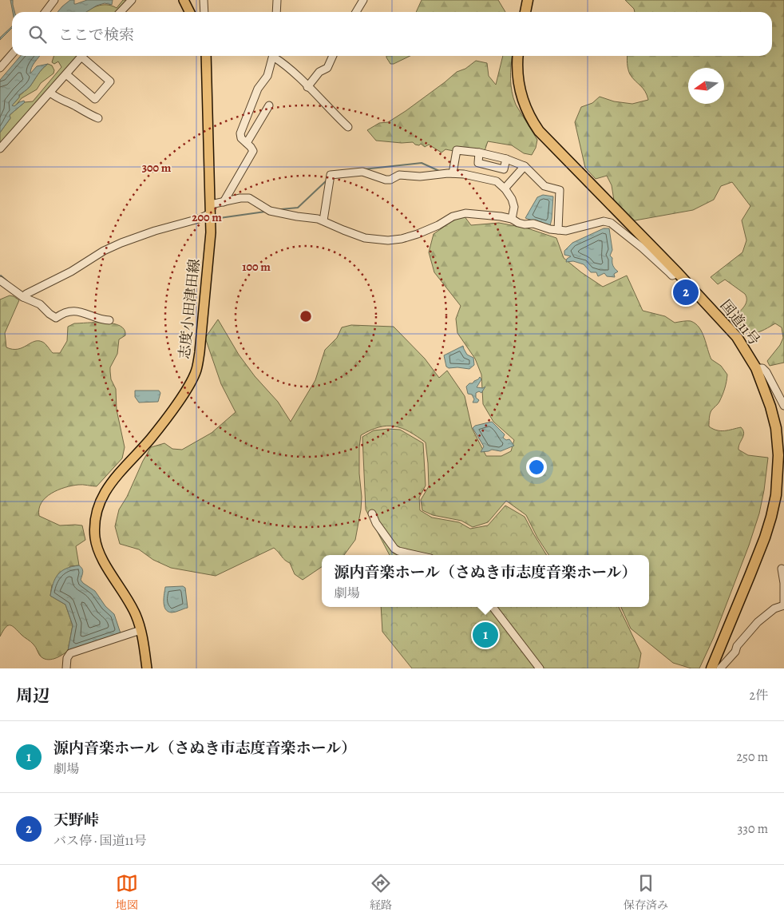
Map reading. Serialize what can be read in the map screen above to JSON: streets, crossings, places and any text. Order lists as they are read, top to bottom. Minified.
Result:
{"streets":{"highway":["国道11号"],"main road":["志度小田津田線"]},"north":"left","page":{"search":"ここで検索","pins":["2","1"],"popup":["源内音楽ホール（さぬき市志度音楽ホール）","劇場"],"heading":["周辺","2件"],"list":[{"mark":"1","name":"源内音楽ホール（さぬき市志度音楽ホール）","note":"劇場","value":"250 m"},{"mark":"2","name":"天野峠","note":"バス停 · 国道11号","value":"330 m"}],"nav":["地図","経路","保存済み"]},"rings":["300 m","200 m","100 m"]}
